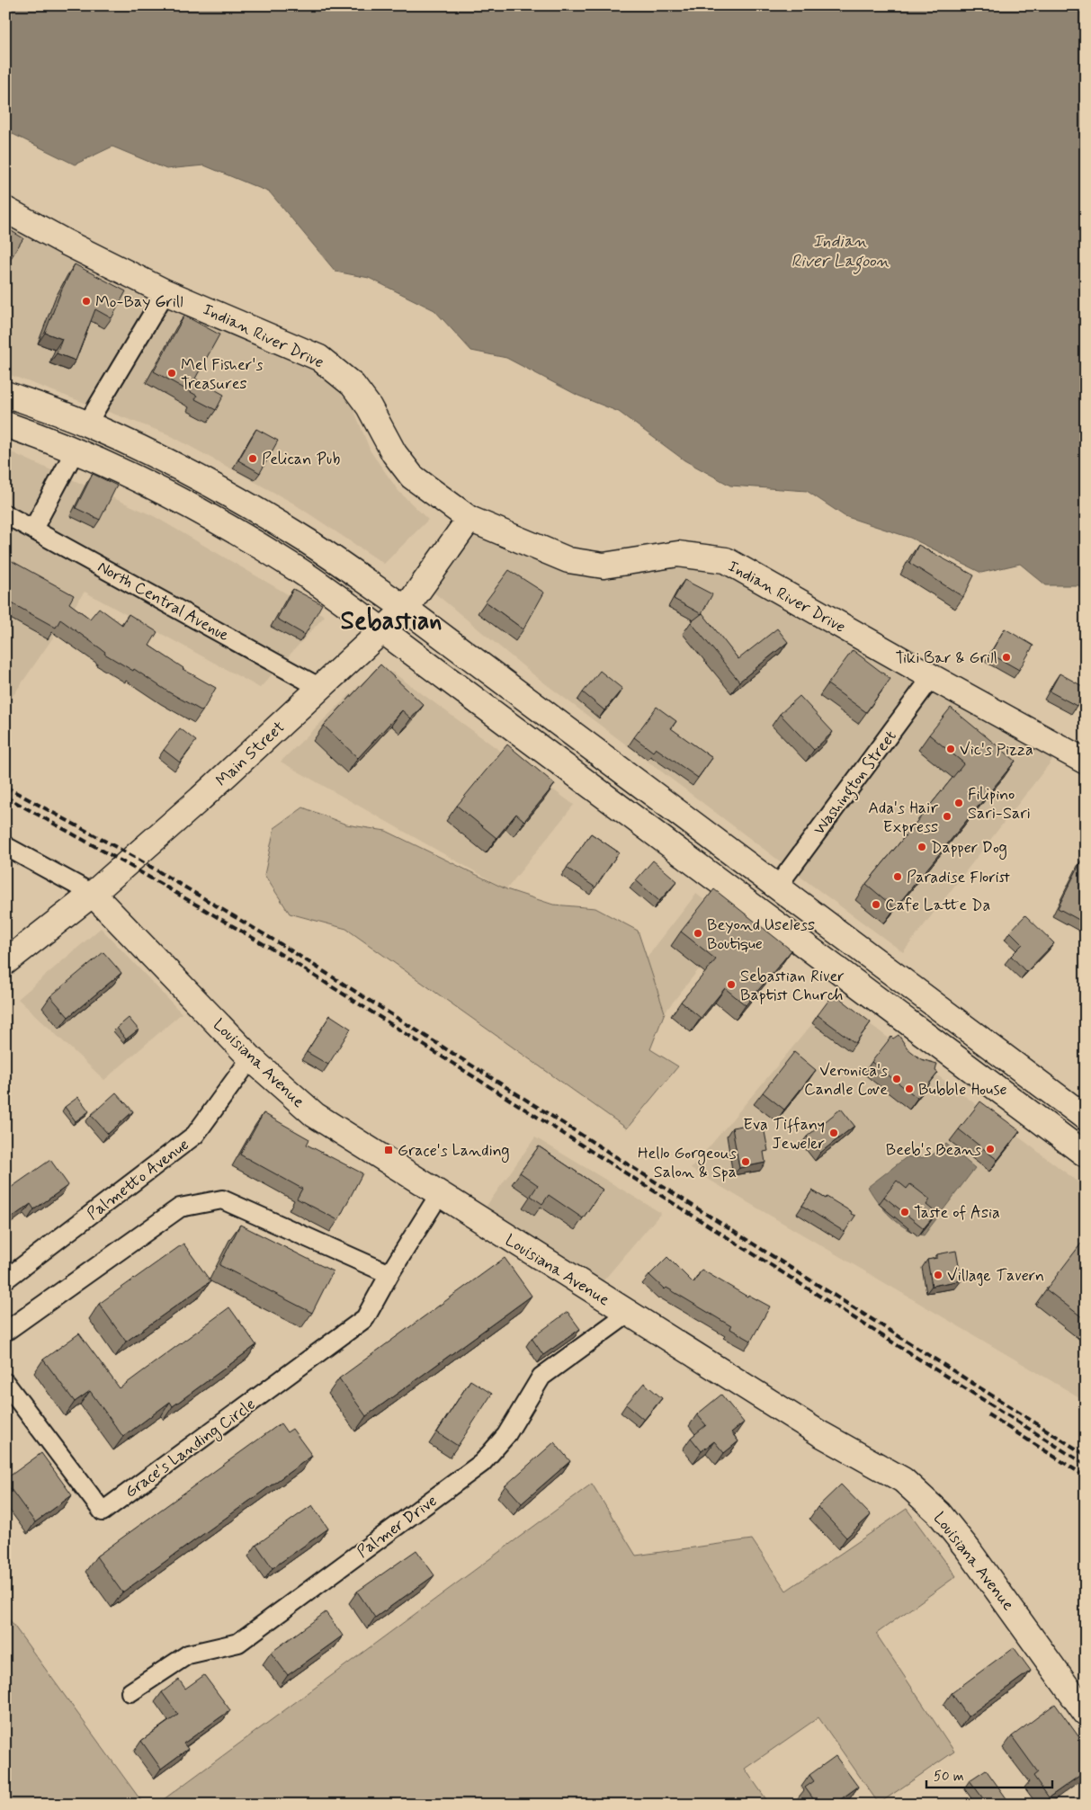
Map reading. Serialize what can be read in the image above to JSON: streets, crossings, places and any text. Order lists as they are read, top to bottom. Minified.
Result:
{"streets":{"street":["Indian River Drive","North Central Avenue","Main Street","Washington Street","Louisiana Avenue","Palmetto Avenue","Grace's Landing Circle","Palmer Drive"]},"crossings":[["Indian River Drive","Main Street"],["Indian River Drive","Washington Street"],["North Central Avenue","Main Street"],["Main Street","Louisiana Avenue"],["Louisiana Avenue","Palmetto Avenue"],["Louisiana Avenue","Grace's Landing Circle"],["Louisiana Avenue","Palmer Drive"]],"districts":["Sebastian"],"water":["Indian River Lagoon"],"places":{"other":["Mo-Bay Grill","Mel Fisher's Treasures","Pelican Pub","Tiki Bar & Grill","Vic's Pizza","Filipino Sari-Sari","Ada's Hair Express","Dapper Dog","Paradise Florist","Cafe Latte Da","Beyond Useless Boutique","Sebastian River Baptist Church","Veronica's Candle Cove","Bubble House","Eva Tiffany Jeweler","Beeb's Beans","Hello Gorgeous Salon & Spa","Taste of Asia","Village Tavern"],"transit":["Grace's Landing"]},"scale_bar":"50 m"}
